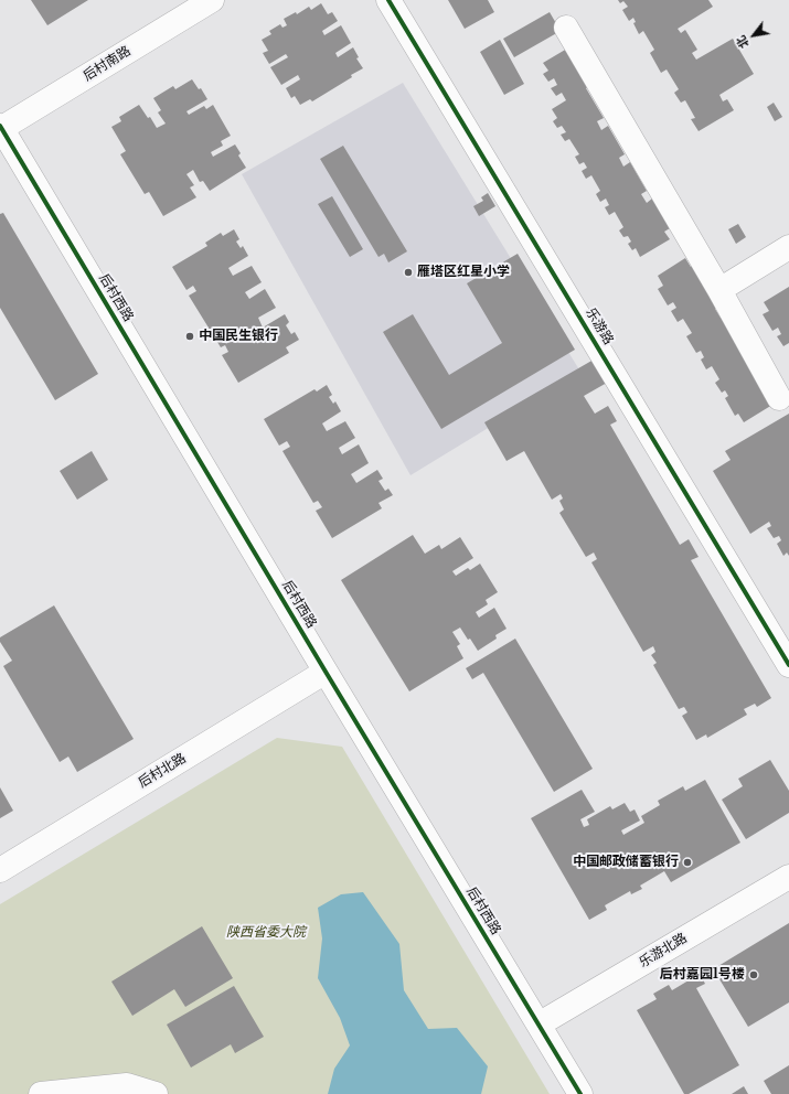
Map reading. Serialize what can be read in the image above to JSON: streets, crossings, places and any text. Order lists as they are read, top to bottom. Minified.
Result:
{"streets":{"street":["后村南路","后村西路","乐游路","后村北路","乐游北路"]},"crossings":[["后村南路","后村西路"],["后村西路","后村北路"],["后村西路","乐游北路"]],"parks":["陕西省委大院"],"places":["雁塔区红星小学","中国民生银行","中国邮政储蓄银行","后村嘉园1号楼"],"north":"bottom left"}
